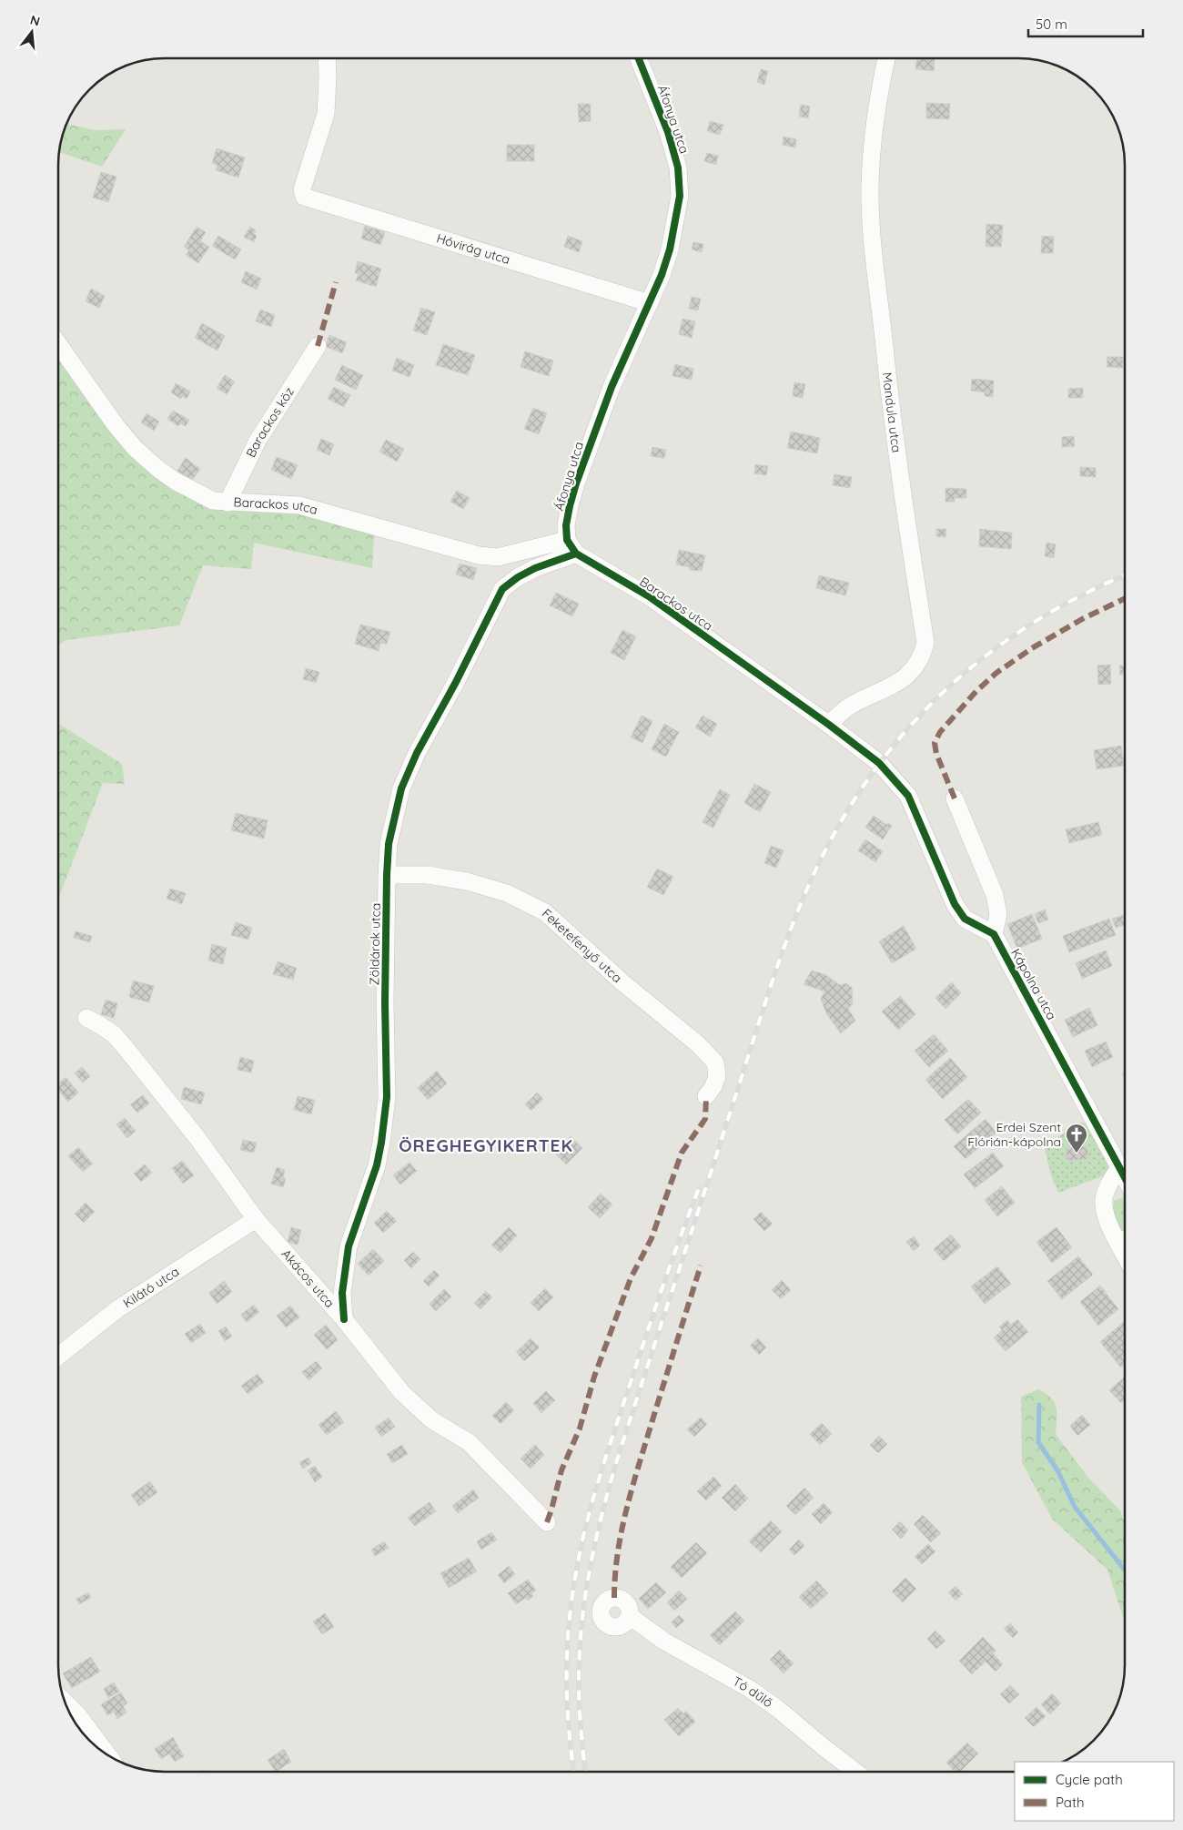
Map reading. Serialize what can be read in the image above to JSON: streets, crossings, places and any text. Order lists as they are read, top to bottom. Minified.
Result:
{"streets":{"street":["Áfonya utca","Hóvirág utca","Mandula utca","Barackos köz","Barackos utca","Zöldárok utca","Feketefenyő utca","Kápolna utca","Akácos utca","Kilátó utca","Tó dűlő"]},"crossings":[["Áfonya utca","Hóvirág utca"],["Áfonya utca","Barackos utca"],["Áfonya utca","Zöldárok utca"],["Mandula utca","Barackos utca"],["Barackos köz","Barackos utca"],["Barackos utca","Zöldárok utca"],["Zöldárok utca","Feketefenyő utca"],["Zöldárok utca","Akácos utca"],["Akácos utca","Kilátó utca"]],"districts":["ÖREGHEGYIKERTEK"],"places":{"church":["Erdei Szent Flórián-kápolna"]},"legend":["Cycle path","Path"],"scale_bar":"50 m","north":"top"}
